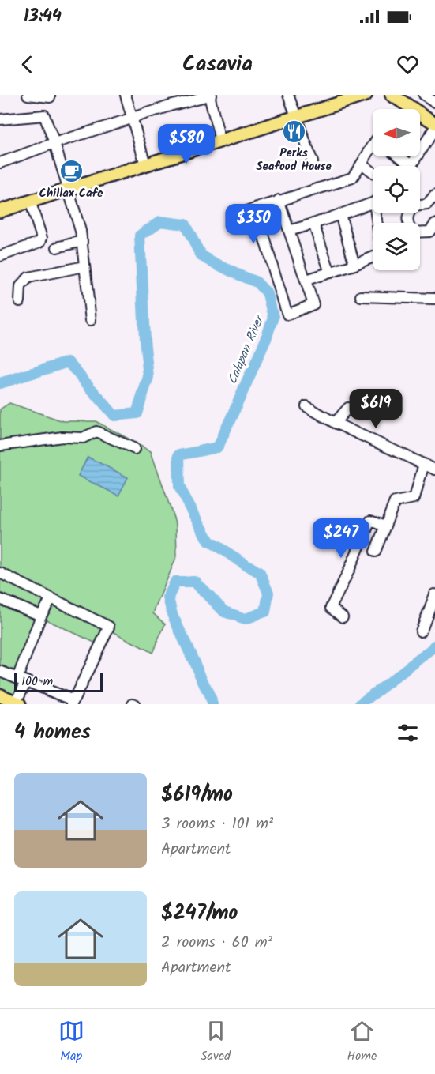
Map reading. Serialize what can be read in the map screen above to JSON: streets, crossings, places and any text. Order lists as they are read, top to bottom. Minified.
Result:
{"water":["Calapan River"],"places":{"restaurant":["Perks Seafood House"],"cafe":["Chillax Cafe"]},"scale_bar":"100 m","north":"left","page":{"status":"13:44","header":"Casavia","price":["$580","$350","$619","$247"],"scale":"100 m","heading":"4 homes","list":[{"name":"$619/mo","note":"3 rooms · 101 m² · Apartment"},{"name":"$247/mo","note":"2 rooms · 60 m² · Apartment"}],"tabs":["Map","Saved","Home"]}}
